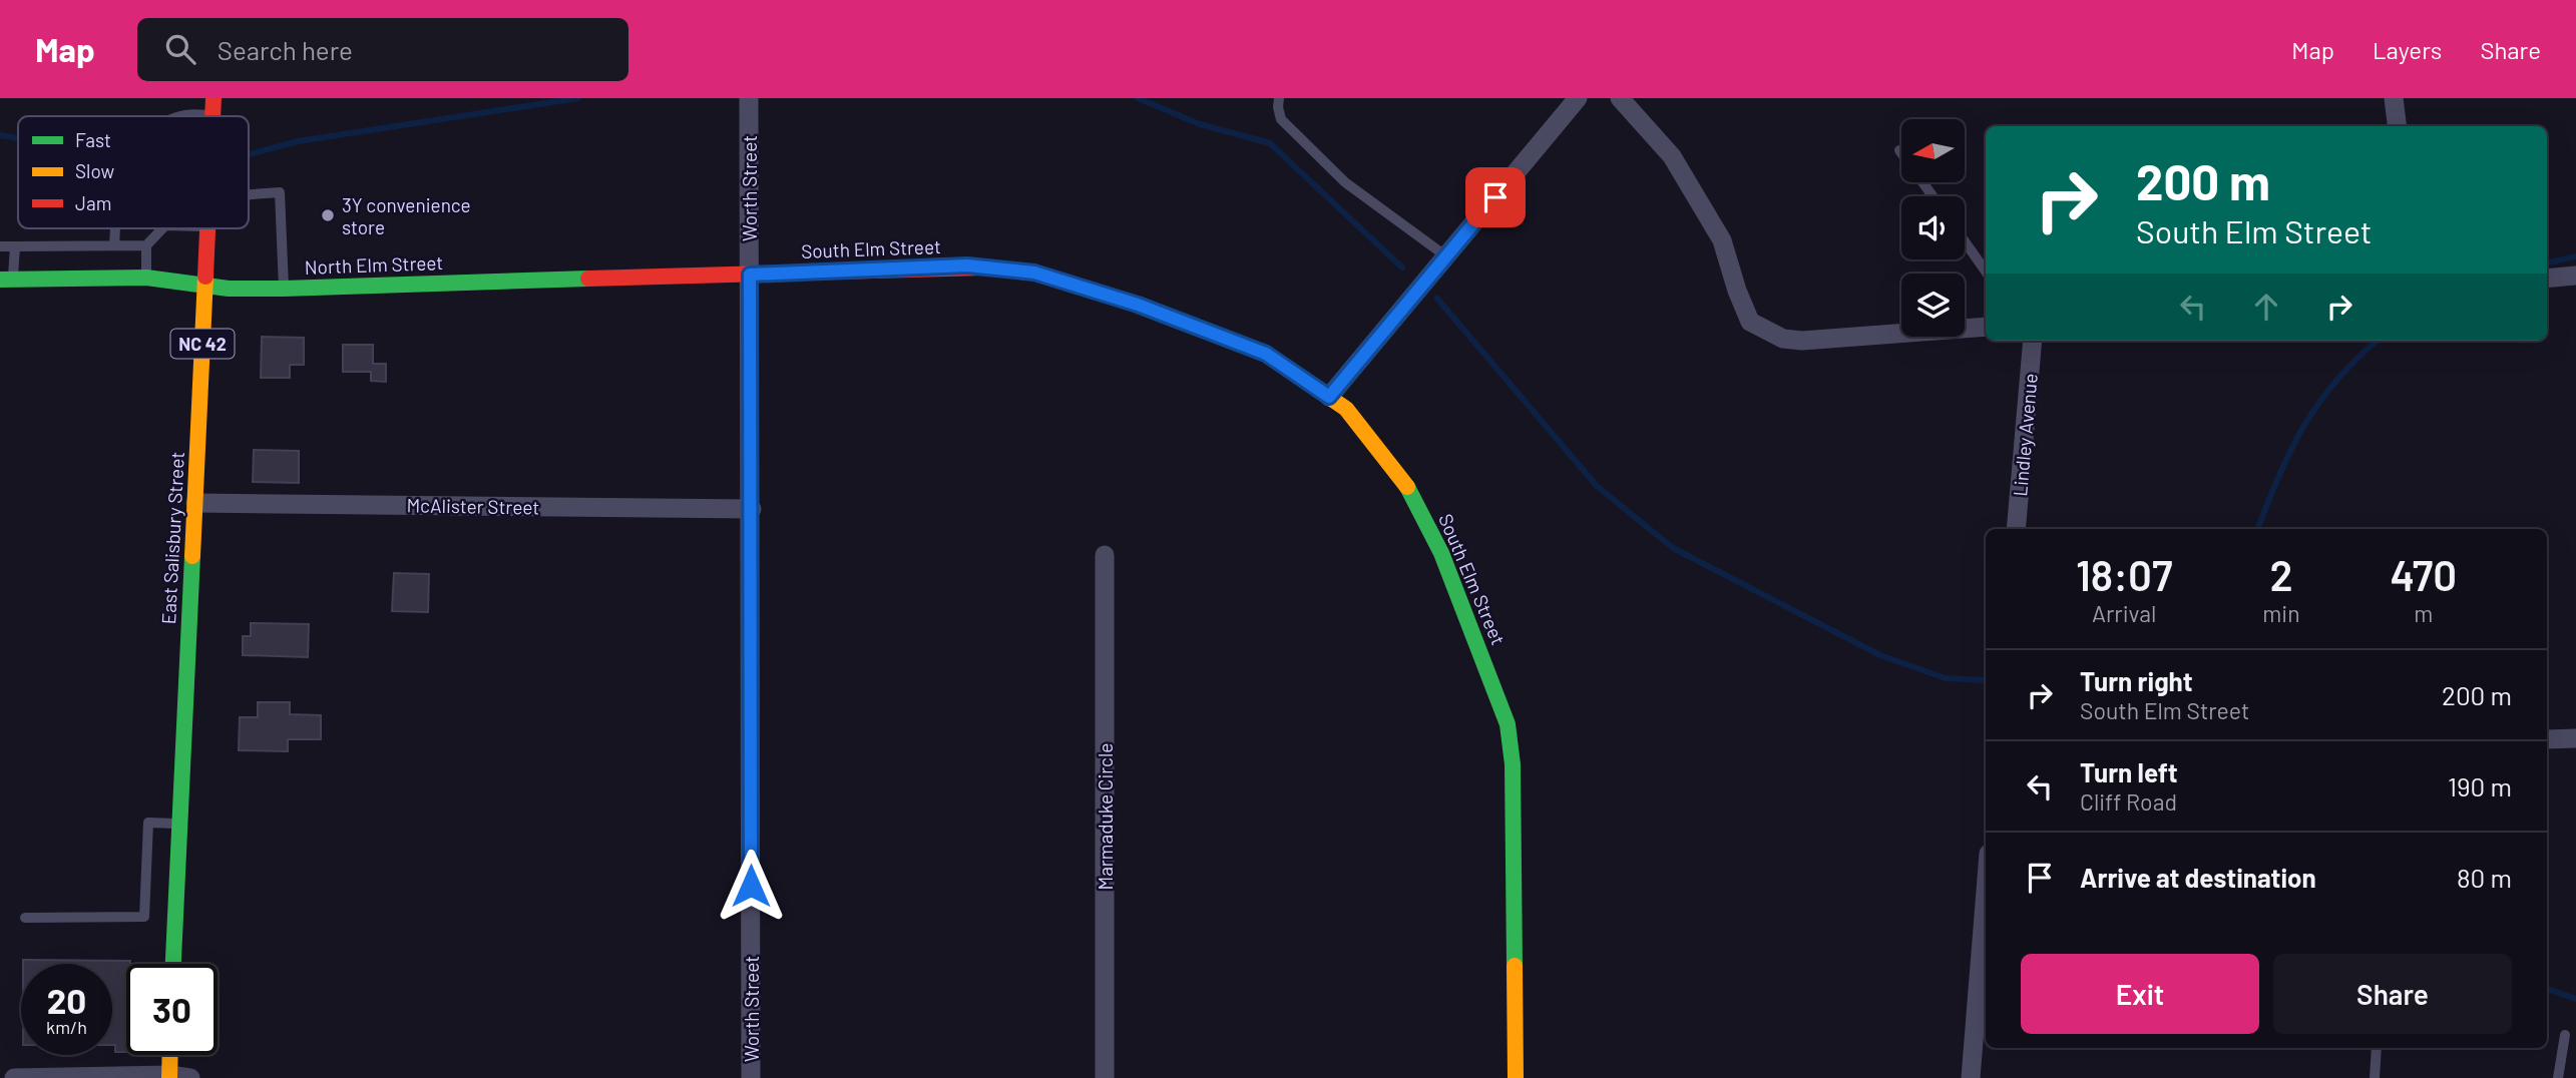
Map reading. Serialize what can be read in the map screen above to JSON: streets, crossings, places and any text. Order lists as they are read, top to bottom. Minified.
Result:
{"streets":{"street":["Worth Street","South Elm Street","North Elm Street","NC 42","Lindley Avenue","McAlister Street","East Salisbury Street","Marmaduke Circle"]},"crossings":[["Worth Street","South Elm Street"],["Worth Street","North Elm Street"],["Worth Street","McAlister Street"],["South Elm Street","North Elm Street"],["North Elm Street","East Salisbury Street"],["McAlister Street","East Salisbury Street"]],"places":["3Y convenience store"],"legend":["Fast","Slow","Jam"],"north":"left","page":{"header":"Map","search":"Search here","nav":["Map","Layers","Share"],"turn":["200 m","South Elm Street"],"eta":["18:07","Arrival","2","min","470","m"],"list":[{"name":"Turn right","note":"South Elm Street","value":"200 m"},{"name":"Turn left","note":"Cliff Road","value":"190 m"},{"name":"Arrive at destination","value":"80 m"}],"buttons":["Exit","Share"],"speed":"20 km/h","limit":"30"}}
